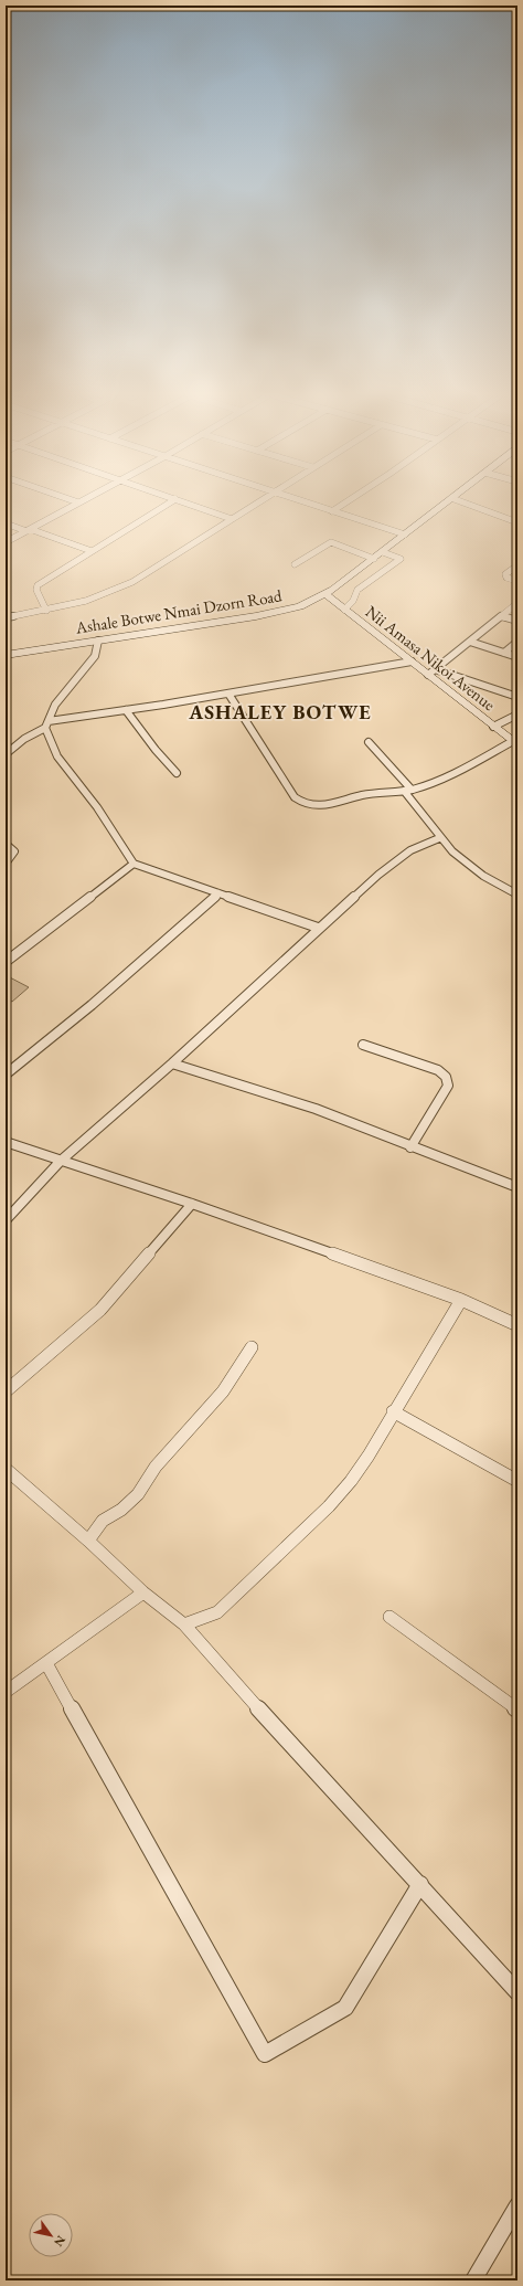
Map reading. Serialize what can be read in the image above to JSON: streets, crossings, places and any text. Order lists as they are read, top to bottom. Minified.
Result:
{"streets":{"main road":["Ashale Botwe Nmai Dzorn Road","Nii Amasa Nikoi Avenue"]},"crossings":[["Ashale Botwe Nmai Dzorn Road","Nii Amasa Nikoi Avenue"]],"districts":["ASHALEY BOTWE"],"north":"bottom right"}
